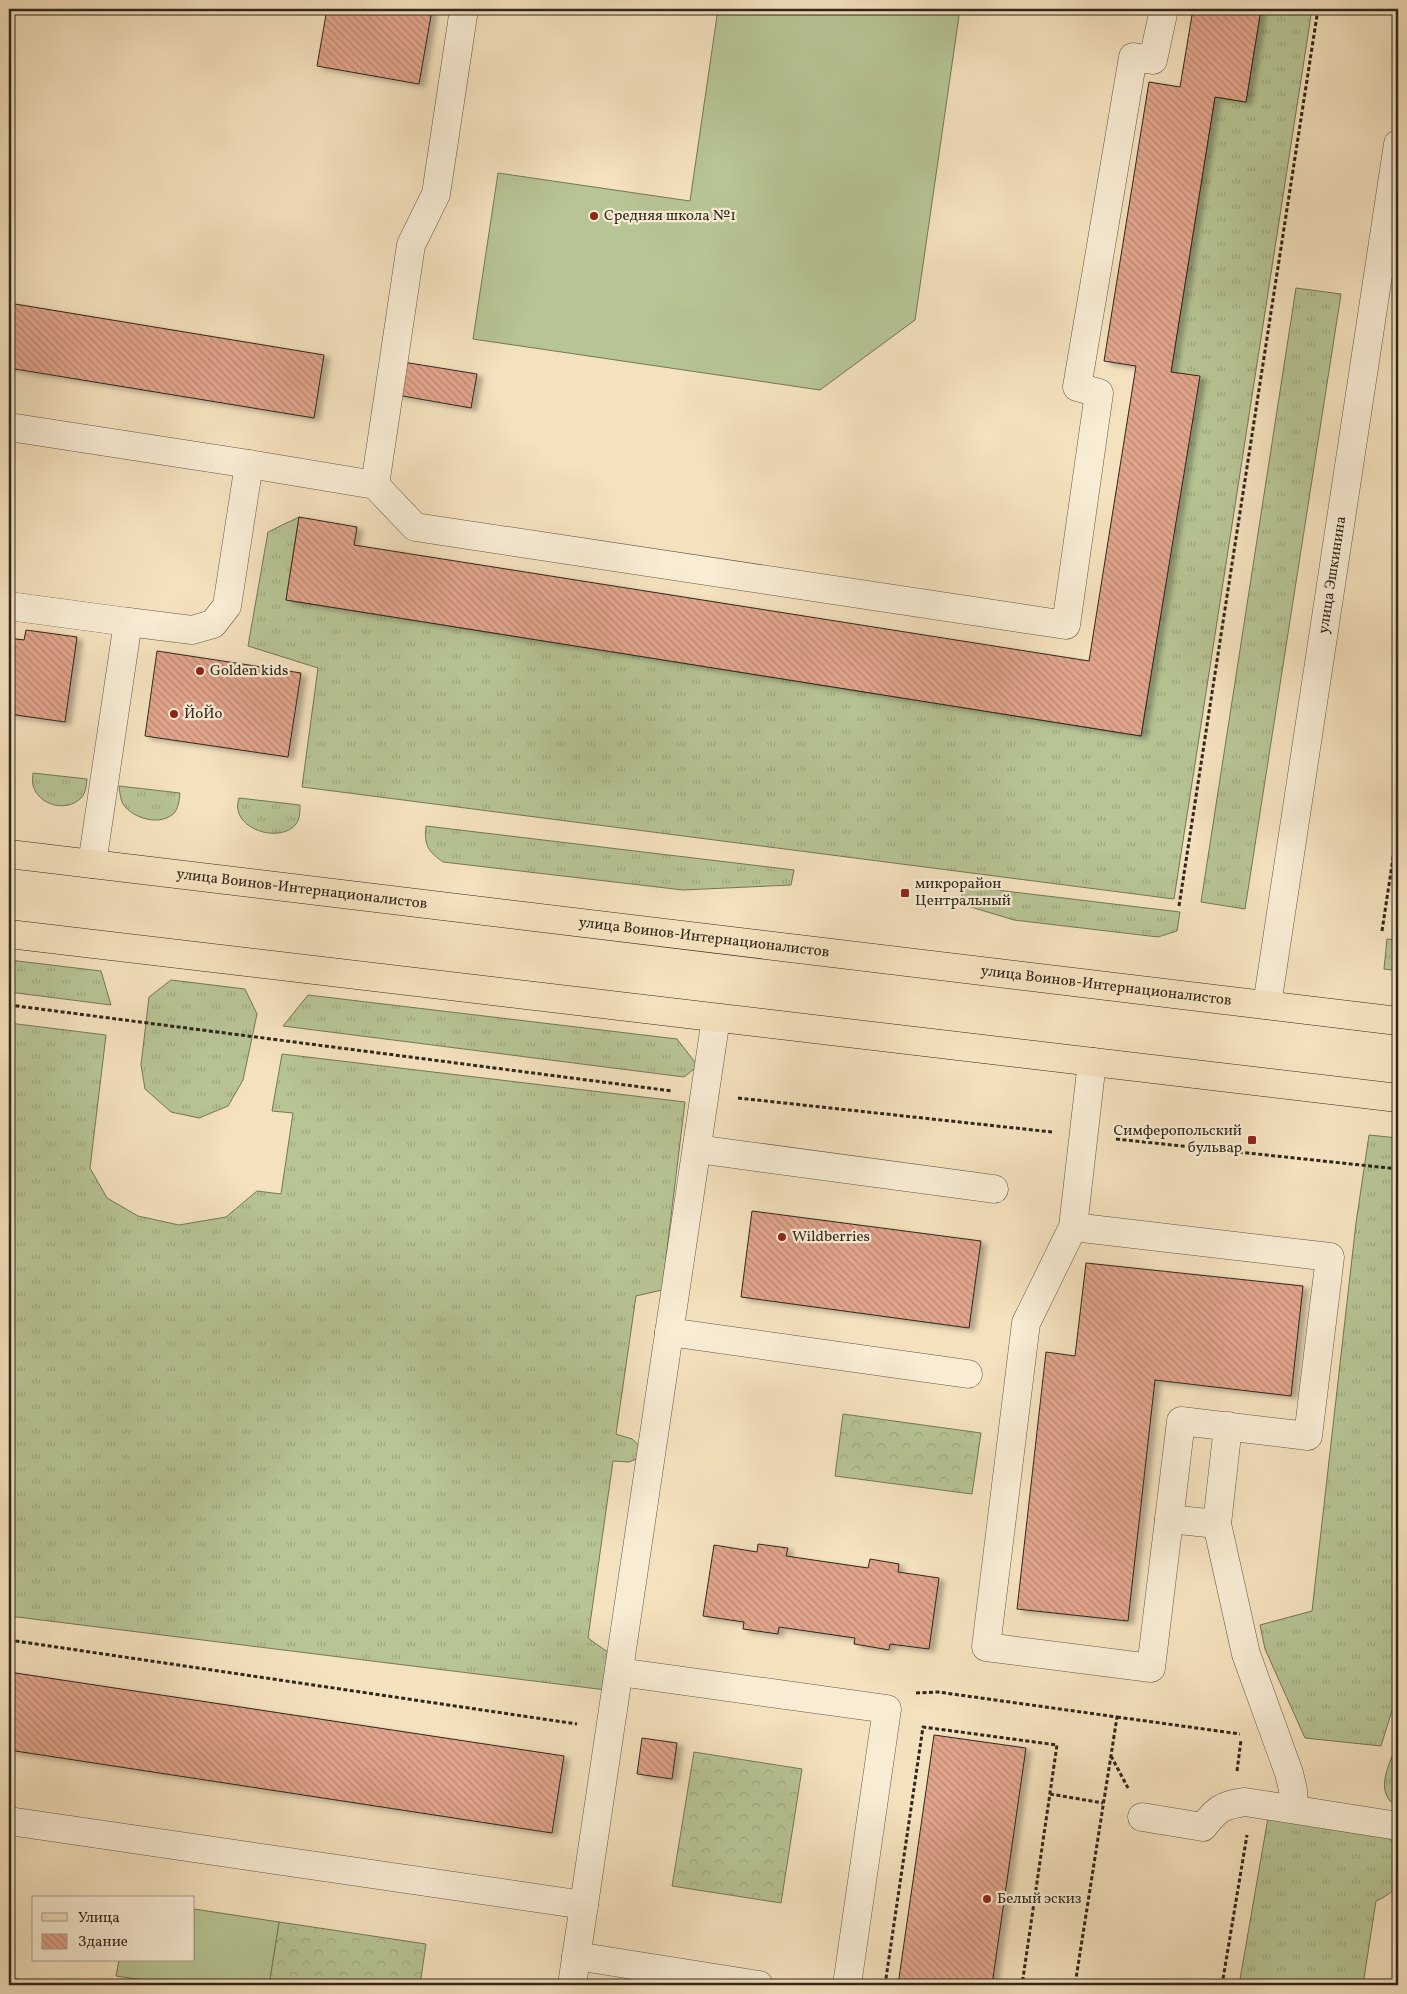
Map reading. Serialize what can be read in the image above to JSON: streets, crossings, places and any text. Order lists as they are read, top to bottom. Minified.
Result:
{"streets":{"main road":["улица Воинов-Интернационалистов"],"street":["улица Эшкинина"]},"crossings":[["улица Эшкинина","улица Воинов-Интернационалистов"]],"places":{"other":["Средняя школа №1","Golden kids","ЙоЙо","Wildberries","Белый эскиз"],"transit":["микрорайон Центральный","Симферопольский бульвар"]},"legend":["Улица","Здание"]}
